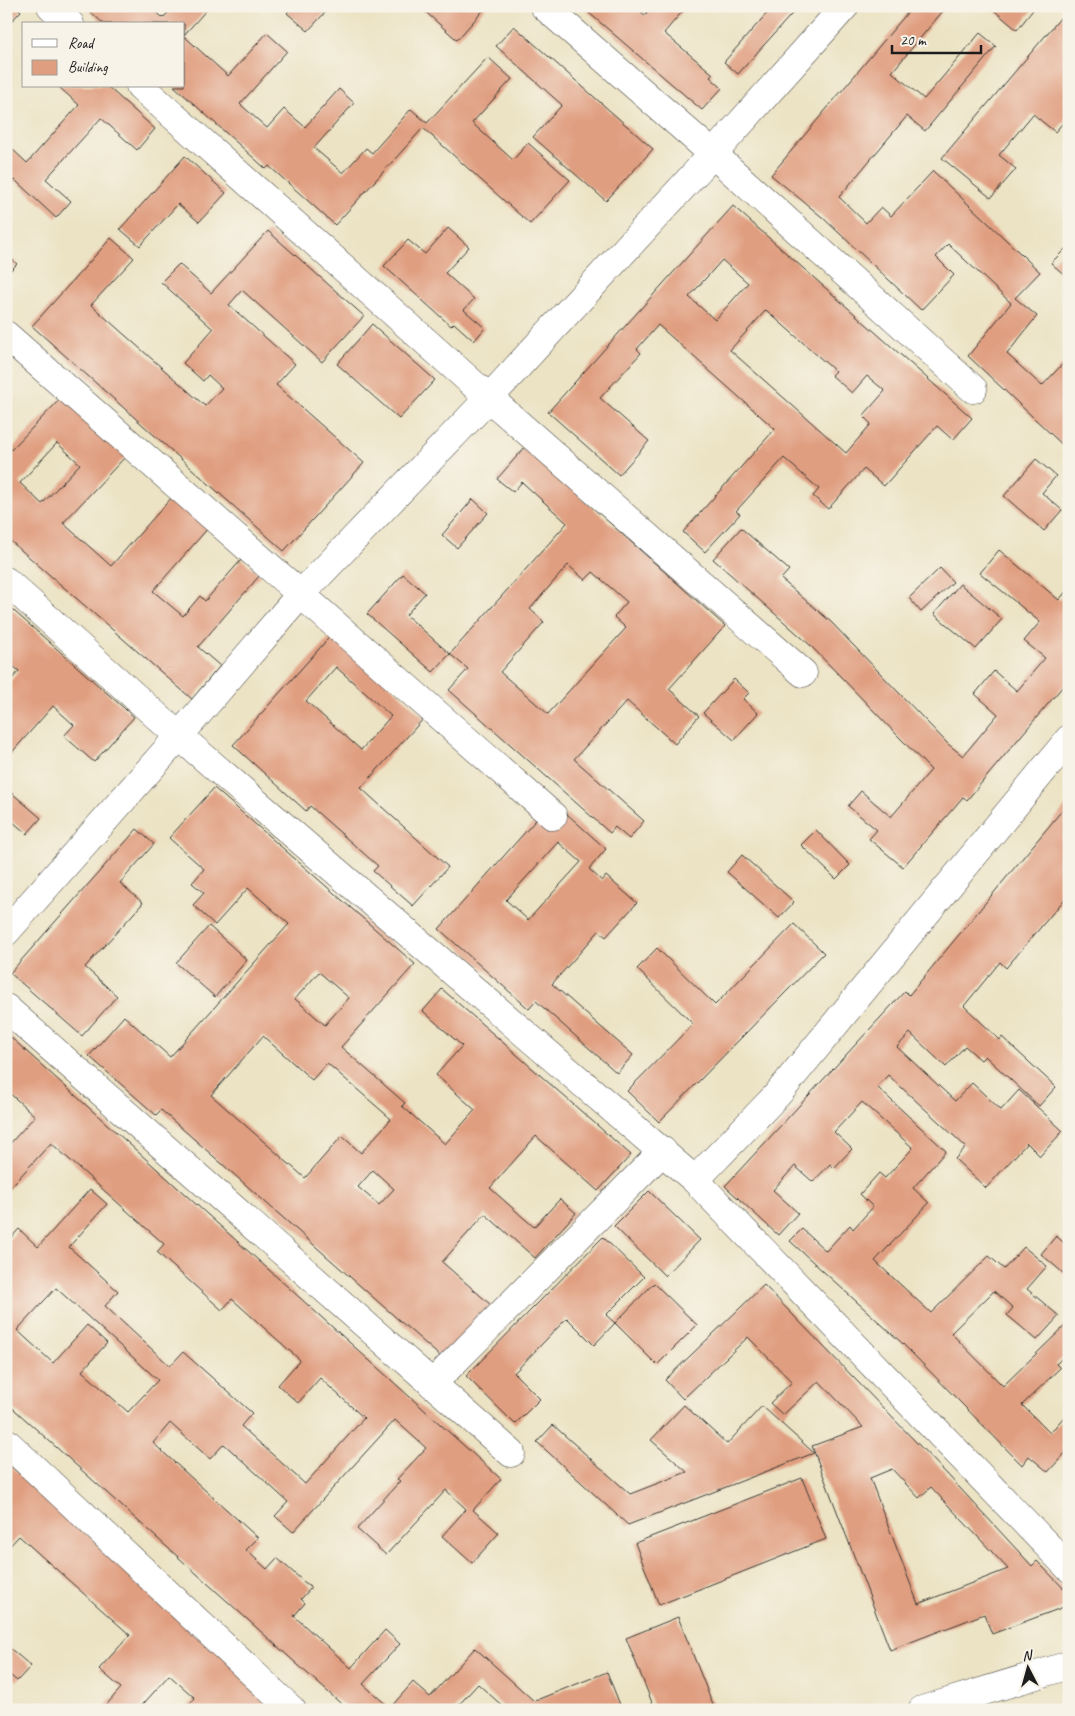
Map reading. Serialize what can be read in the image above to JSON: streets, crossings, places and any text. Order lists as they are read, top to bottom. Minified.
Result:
{"legend":["Road","Building"],"scale_bar":"20 m","north":"top"}
